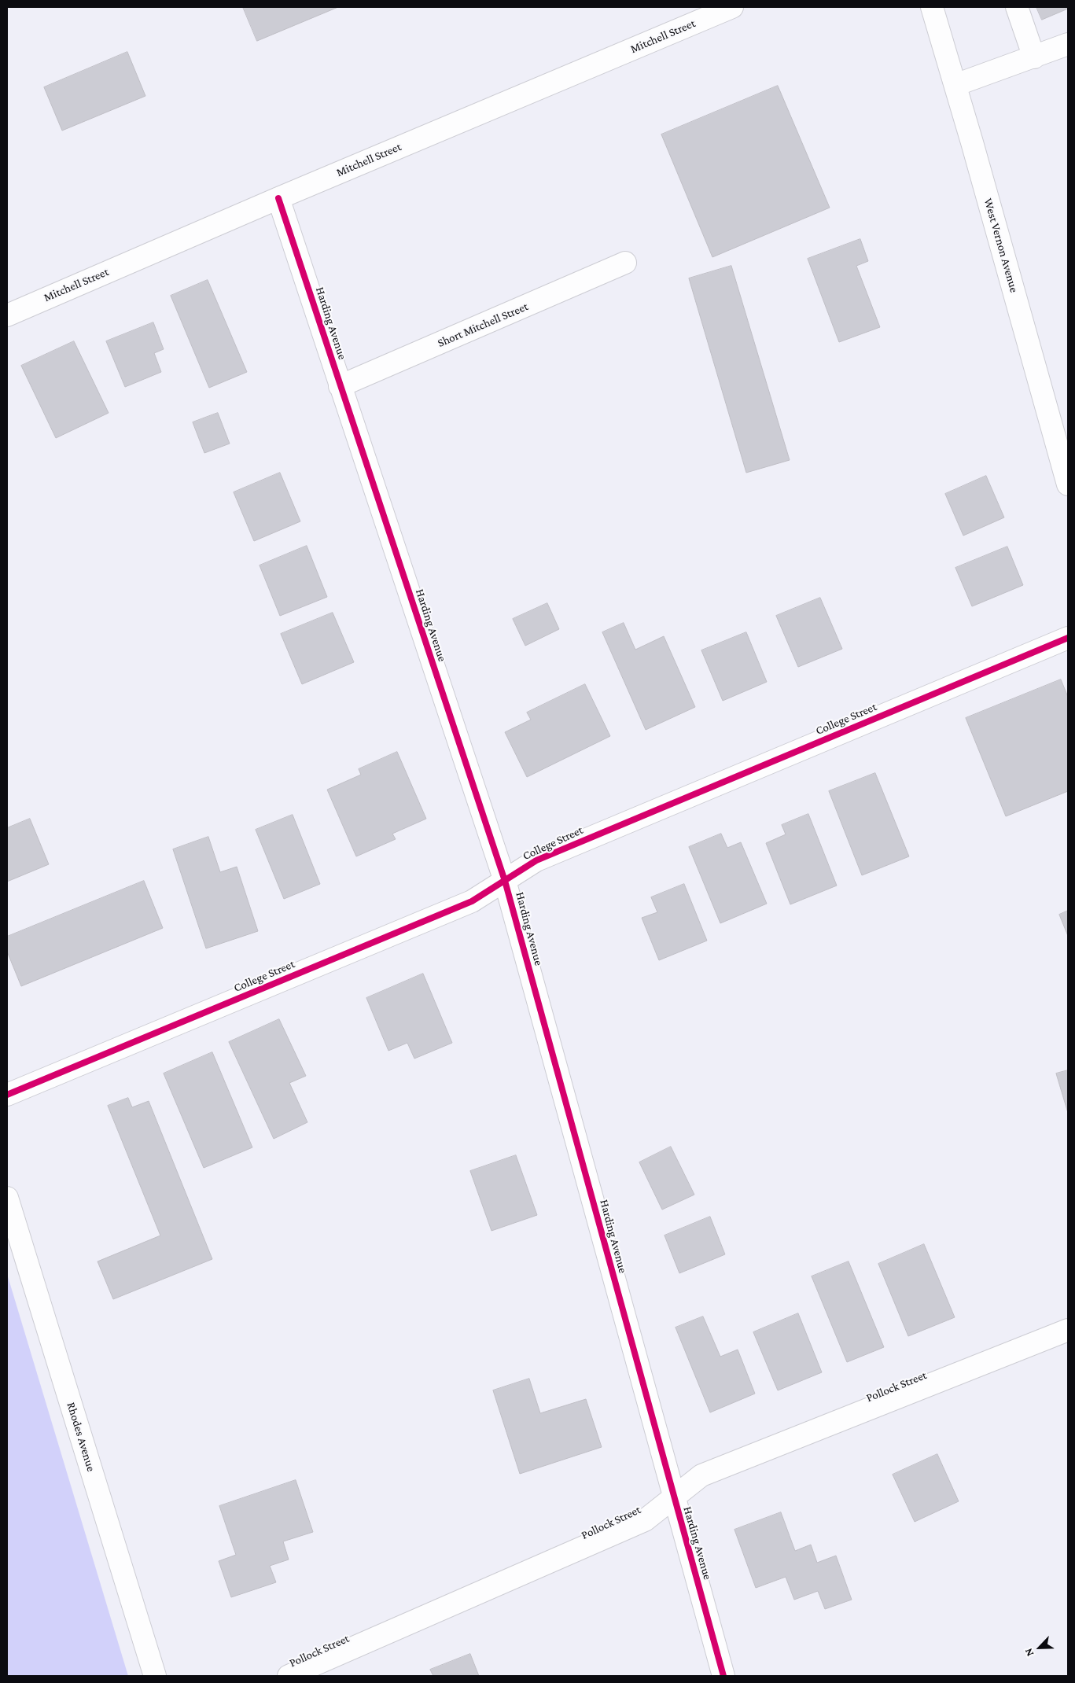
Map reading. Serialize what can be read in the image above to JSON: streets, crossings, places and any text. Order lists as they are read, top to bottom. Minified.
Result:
{"streets":{"street":["Mitchell Street","West Vernon Avenue","Harding Avenue","Short Mitchell Street","College Street","Pollock Street","Rhodes Avenue"]},"crossings":[["Mitchell Street","Harding Avenue"],["Harding Avenue","Short Mitchell Street"],["Harding Avenue","College Street"],["Harding Avenue","Pollock Street"]],"north":"bottom left"}
